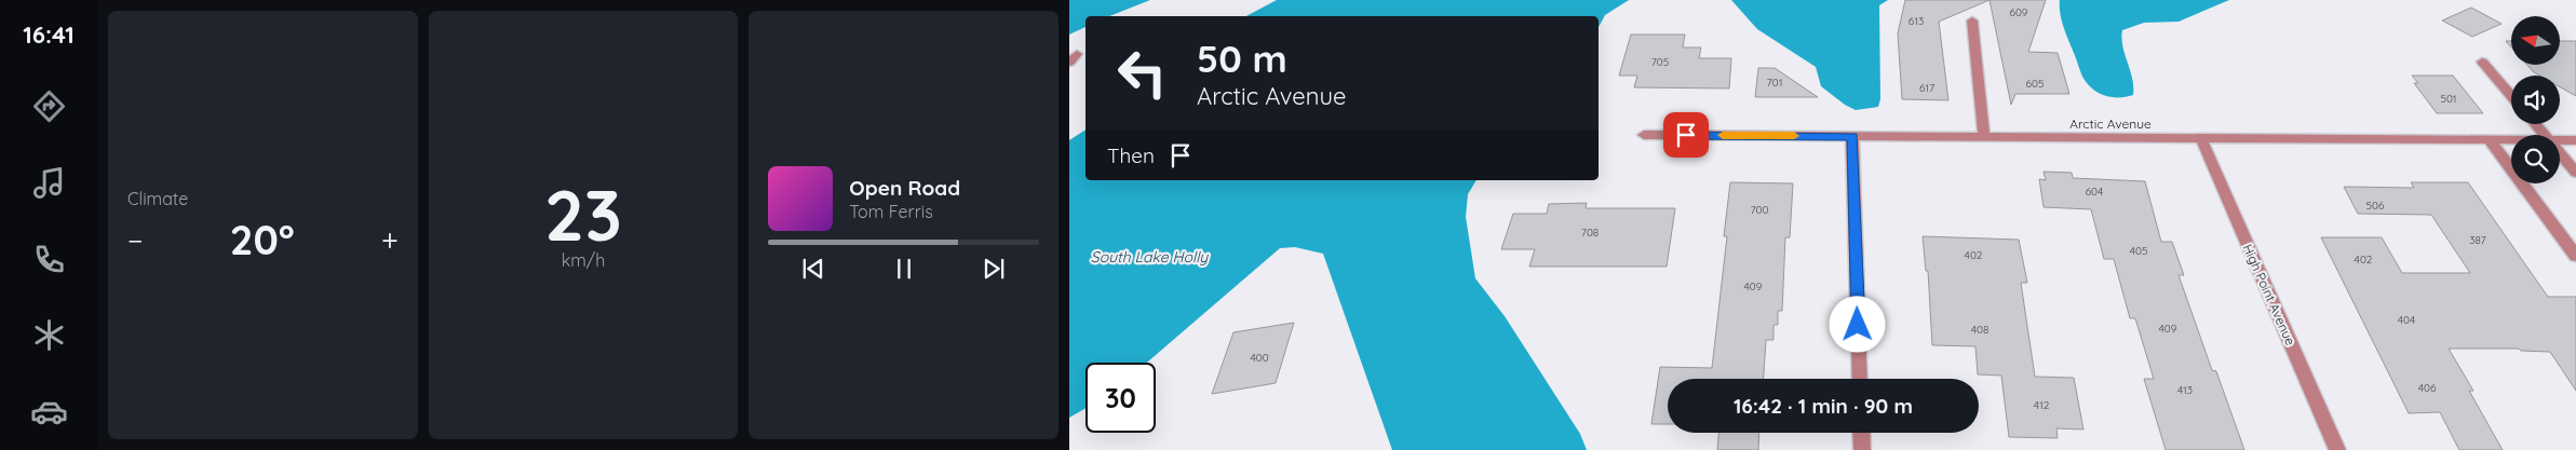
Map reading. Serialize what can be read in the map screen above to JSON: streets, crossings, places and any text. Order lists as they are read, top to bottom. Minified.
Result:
{"streets":{"street":["Arctic Avenue","High Point Avenue"]},"crossings":[["Arctic Avenue","High Point Avenue"]],"water":["South Lake Holly"],"house_numbers":["609","613","705","701","605","617","501","604","506","700","708","387","405","402","402","409","404","409","408","400","406","413","412"],"north":"left","page":{"tabs":"16:41","tile":["Climate",["23","km/h"]],"turn":["50 m","Arctic Avenue"],"then":"Then","song":["Open Road","Tom Ferris"],"heat":["−","20°","+"],"limit":"30","trip":"16:42 · 1 min · 90 m"}}
